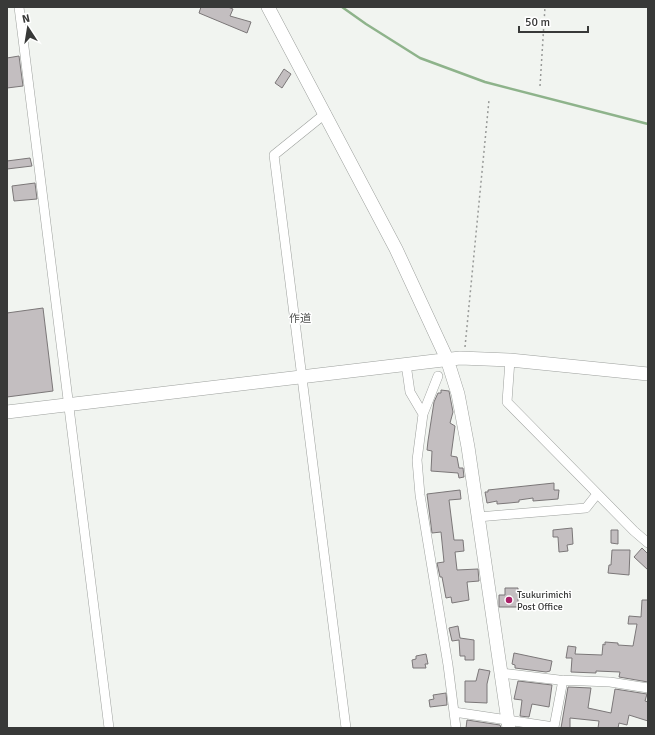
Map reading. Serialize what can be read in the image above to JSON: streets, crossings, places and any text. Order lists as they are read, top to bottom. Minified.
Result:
{"districts":["作道"],"places":["Tsukurimichi Post Office"],"scale_bar":"50 m","north":"top"}
